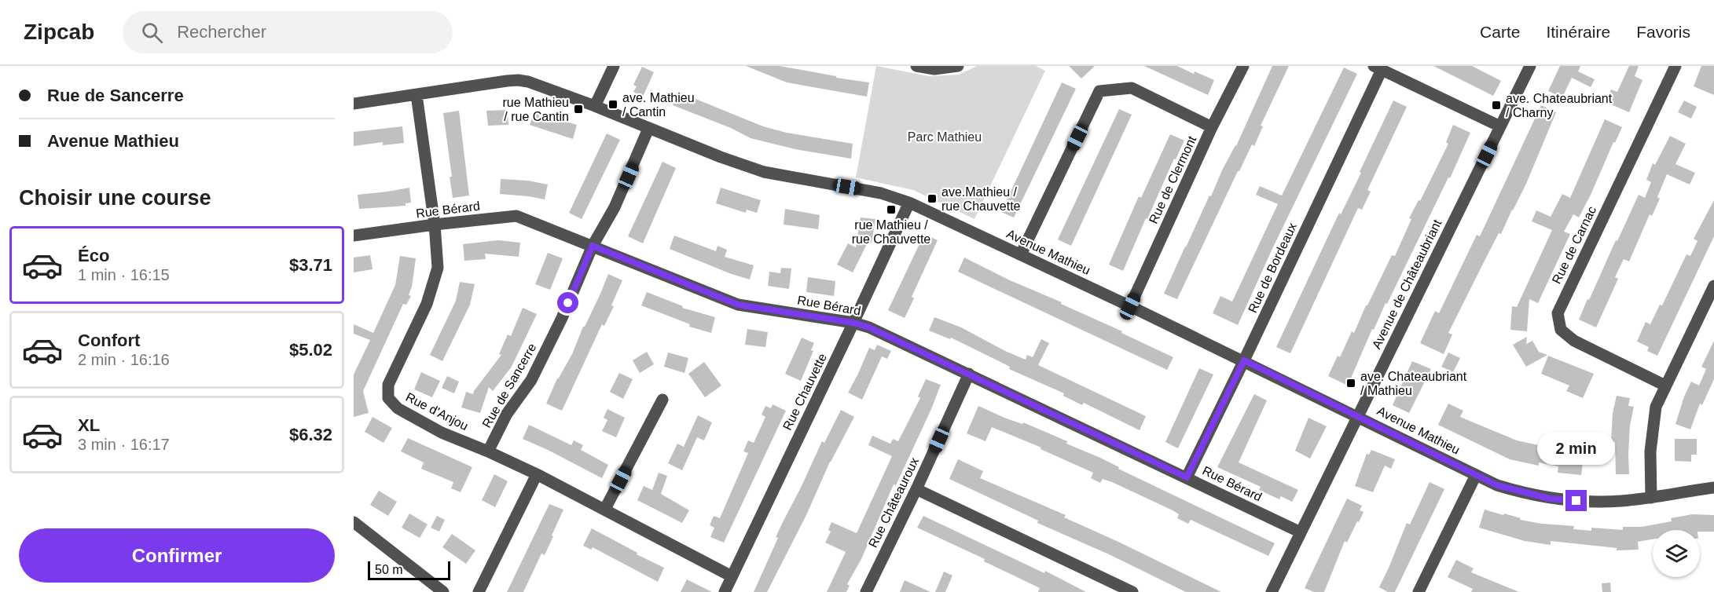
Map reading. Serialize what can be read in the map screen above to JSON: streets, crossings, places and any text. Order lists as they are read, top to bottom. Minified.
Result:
{"streets":{"street":["Rue de Clermont","Rue Bérard","Rue de Carnac","Avenue Mathieu","Rue de Bordeaux","Avenue de Châteaubriant","Rue de Sancerre","Rue Chauvette","Rue d'Anjou","Rue Châteauroux"]},"crossings":[["Rue de Clermont","Avenue Mathieu"],["Rue Bérard","Rue de Bordeaux"],["Rue Bérard","Avenue de Châteaubriant"],["Rue Bérard","Rue de Sancerre"],["Rue Bérard","Rue Chauvette"],["Rue Bérard","Rue d'Anjou"],["Rue Bérard","Rue Châteauroux"],["Avenue Mathieu","Rue de Bordeaux"],["Avenue Mathieu","Avenue de Châteaubriant"],["Avenue Mathieu","Rue de Sancerre"],["Avenue Mathieu","Rue Chauvette"],["Avenue Mathieu","Rue d'Anjou"],["Rue de Sancerre","Rue d'Anjou"],["Rue Chauvette","Rue d'Anjou"]],"parks":["Parc Mathieu"],"places":{"transit":["ave. Mathieu / Cantin","ave. Chateaubriant / Charny","rue Mathieu / rue Cantin","ave.Mathieu / rue Chauvette","rue Mathieu / rue Chauvette","ave. Chateaubriant / Mathieu"]},"scale_bar":"50 m","page":{"header":"Zipcab","search":"Rechercher","nav":["Carte","Itinéraire","Favoris"],"banner":["Rue de Sancerre","Avenue Mathieu"],"heading":"Choisir une course","list":[{"name":"Éco","note":"1 min · 16:15","value":"$3.71"},{"name":"Confort","note":"2 min · 16:16","value":"$5.02"},{"name":"XL","note":"3 min · 16:17","value":"$6.32"}],"bubble":"2 min","buttons":"Confirmer","scale":"50 m"}}
